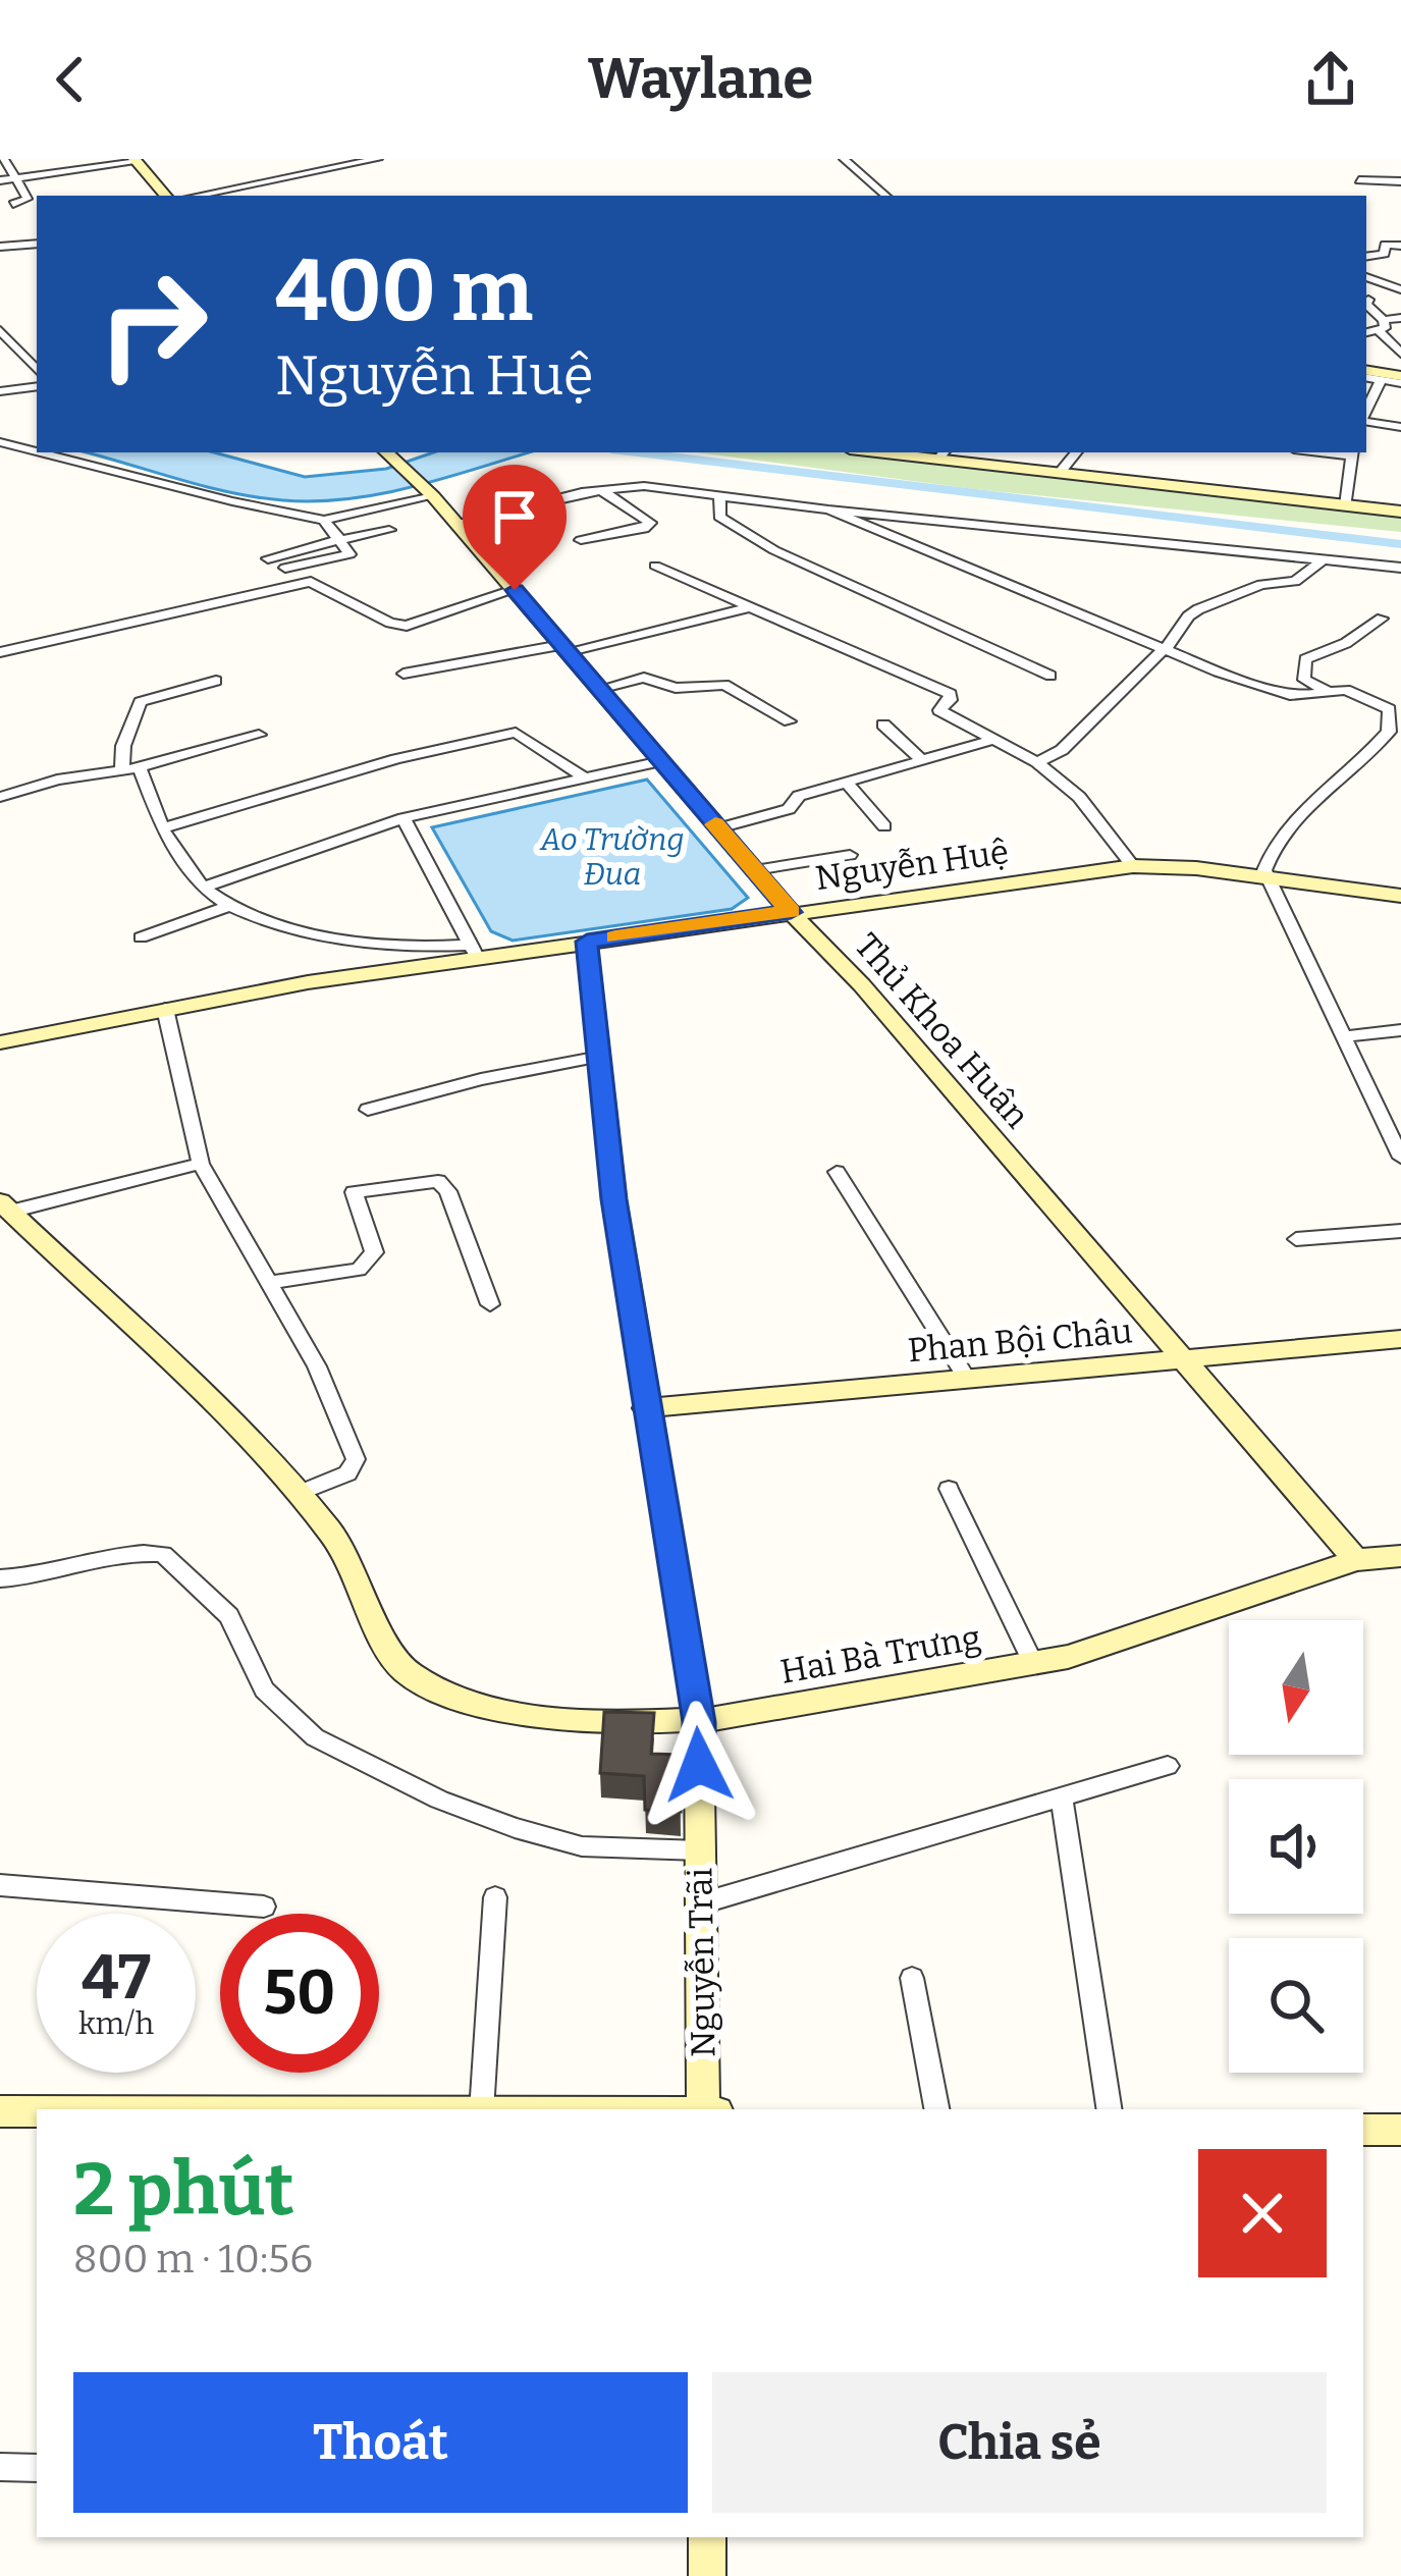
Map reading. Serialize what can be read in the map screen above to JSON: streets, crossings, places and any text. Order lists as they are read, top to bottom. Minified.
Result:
{"streets":{"street":["Nguyễn Huệ","Thủ Khoa Huân","Phan Bội Châu","Hai Bà Trưng","Nguyễn Trãi"]},"crossings":[["Nguyễn Huệ","Thủ Khoa Huân"],["Nguyễn Huệ","Nguyễn Trãi"],["Thủ Khoa Huân","Phan Bội Châu"],["Thủ Khoa Huân","Hai Bà Trưng"],["Phan Bội Châu","Nguyễn Trãi"],["Hai Bà Trưng","Nguyễn Trãi"]],"water":["Ao Trường Đua"],"north":"bottom","page":{"header":"Waylane","turn":["400 m","Nguyễn Huệ"],"speed":"47 km/h","limit":"50","heading":["2 phút","800 m · 10:56"],"buttons":["Thoát","Chia sẻ"]}}
